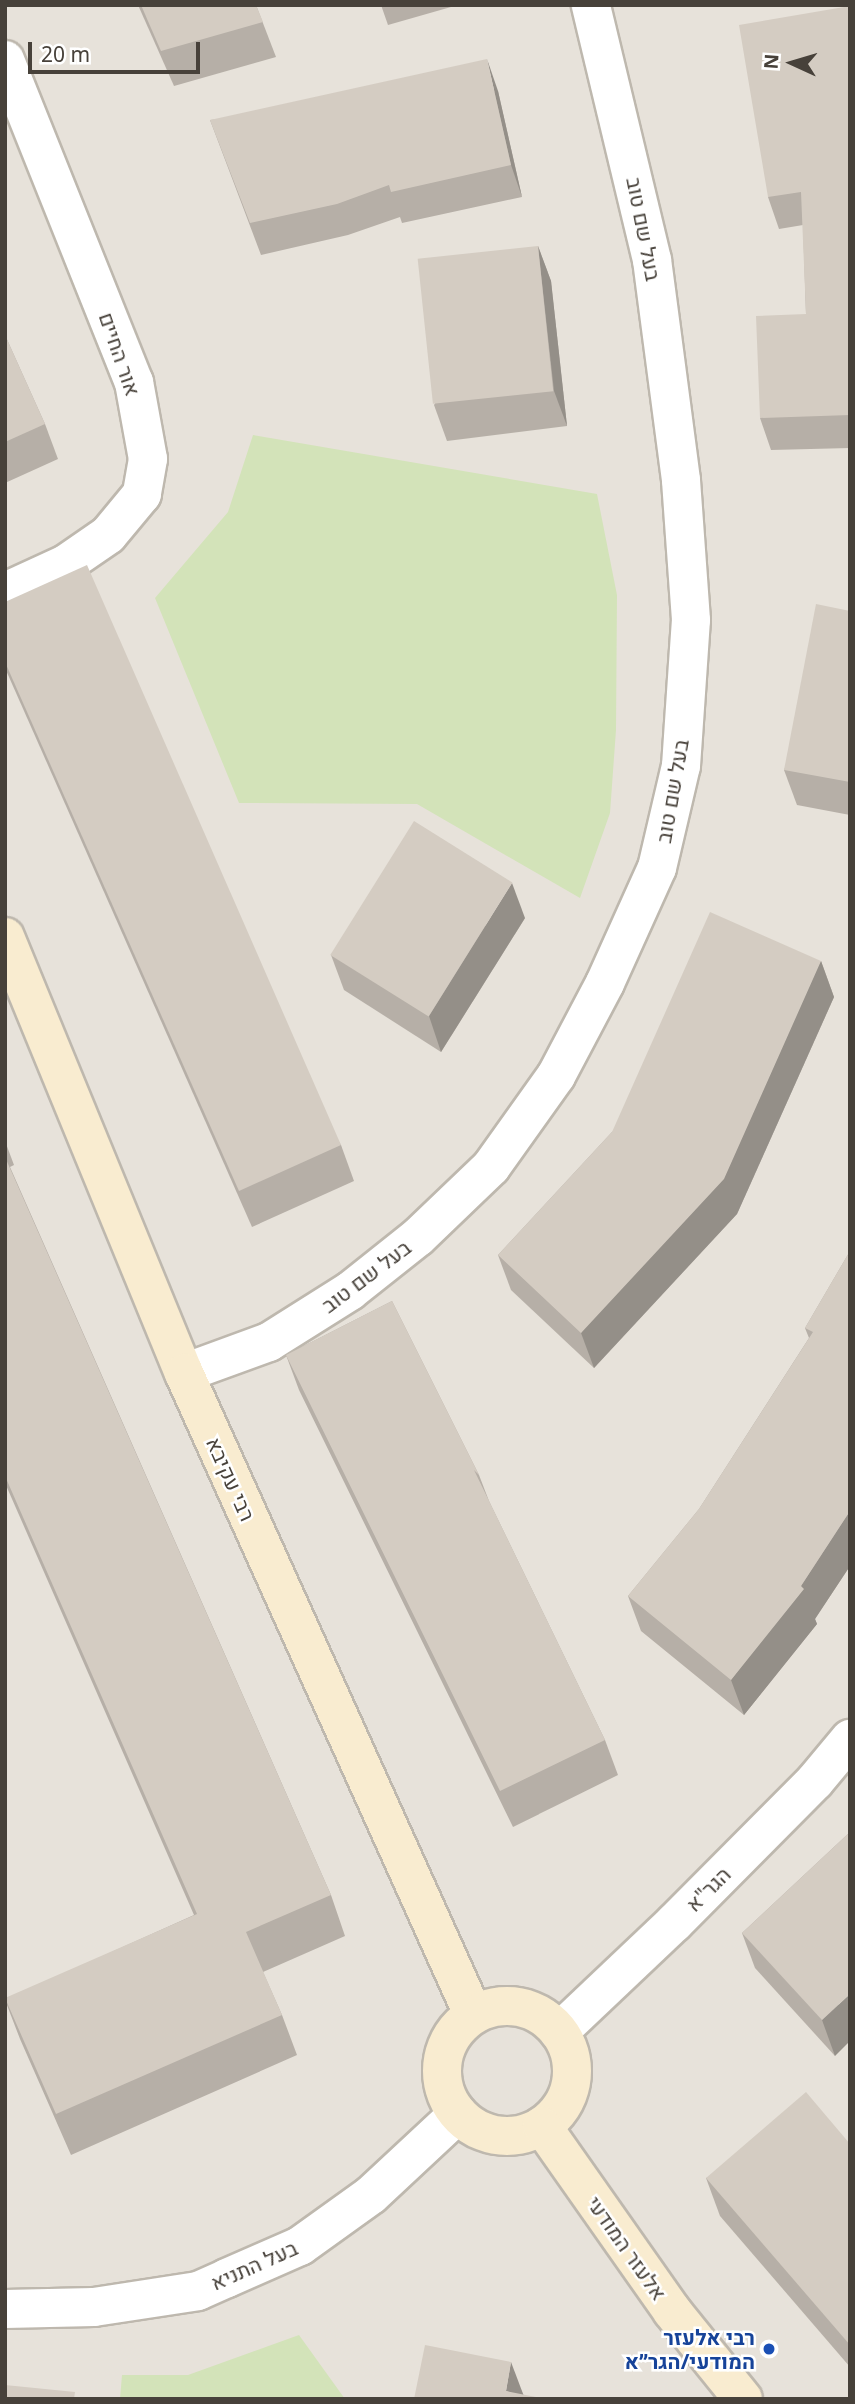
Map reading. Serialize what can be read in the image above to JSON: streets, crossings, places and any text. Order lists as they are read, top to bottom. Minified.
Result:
{"streets":{"street":["בעל שם טוב","אור החיים","רבי עקיבא","הגר\"א","אלעזר המודעי","בעל התניא"]},"crossings":[["בעל שם טוב","רבי עקיבא"],["רבי עקיבא","הגר\"א"],["רבי עקיבא","אלעזר המודעי"],["רבי עקיבא","בעל התניא"],["הגר\"א","אלעזר המודעי"],["הגר\"א","בעל התניא"],["אלעזר המודעי","בעל התניא"]],"places":["רבי אלעזר המודעי/הגר״א"],"scale_bar":"20 m","north":"left"}
